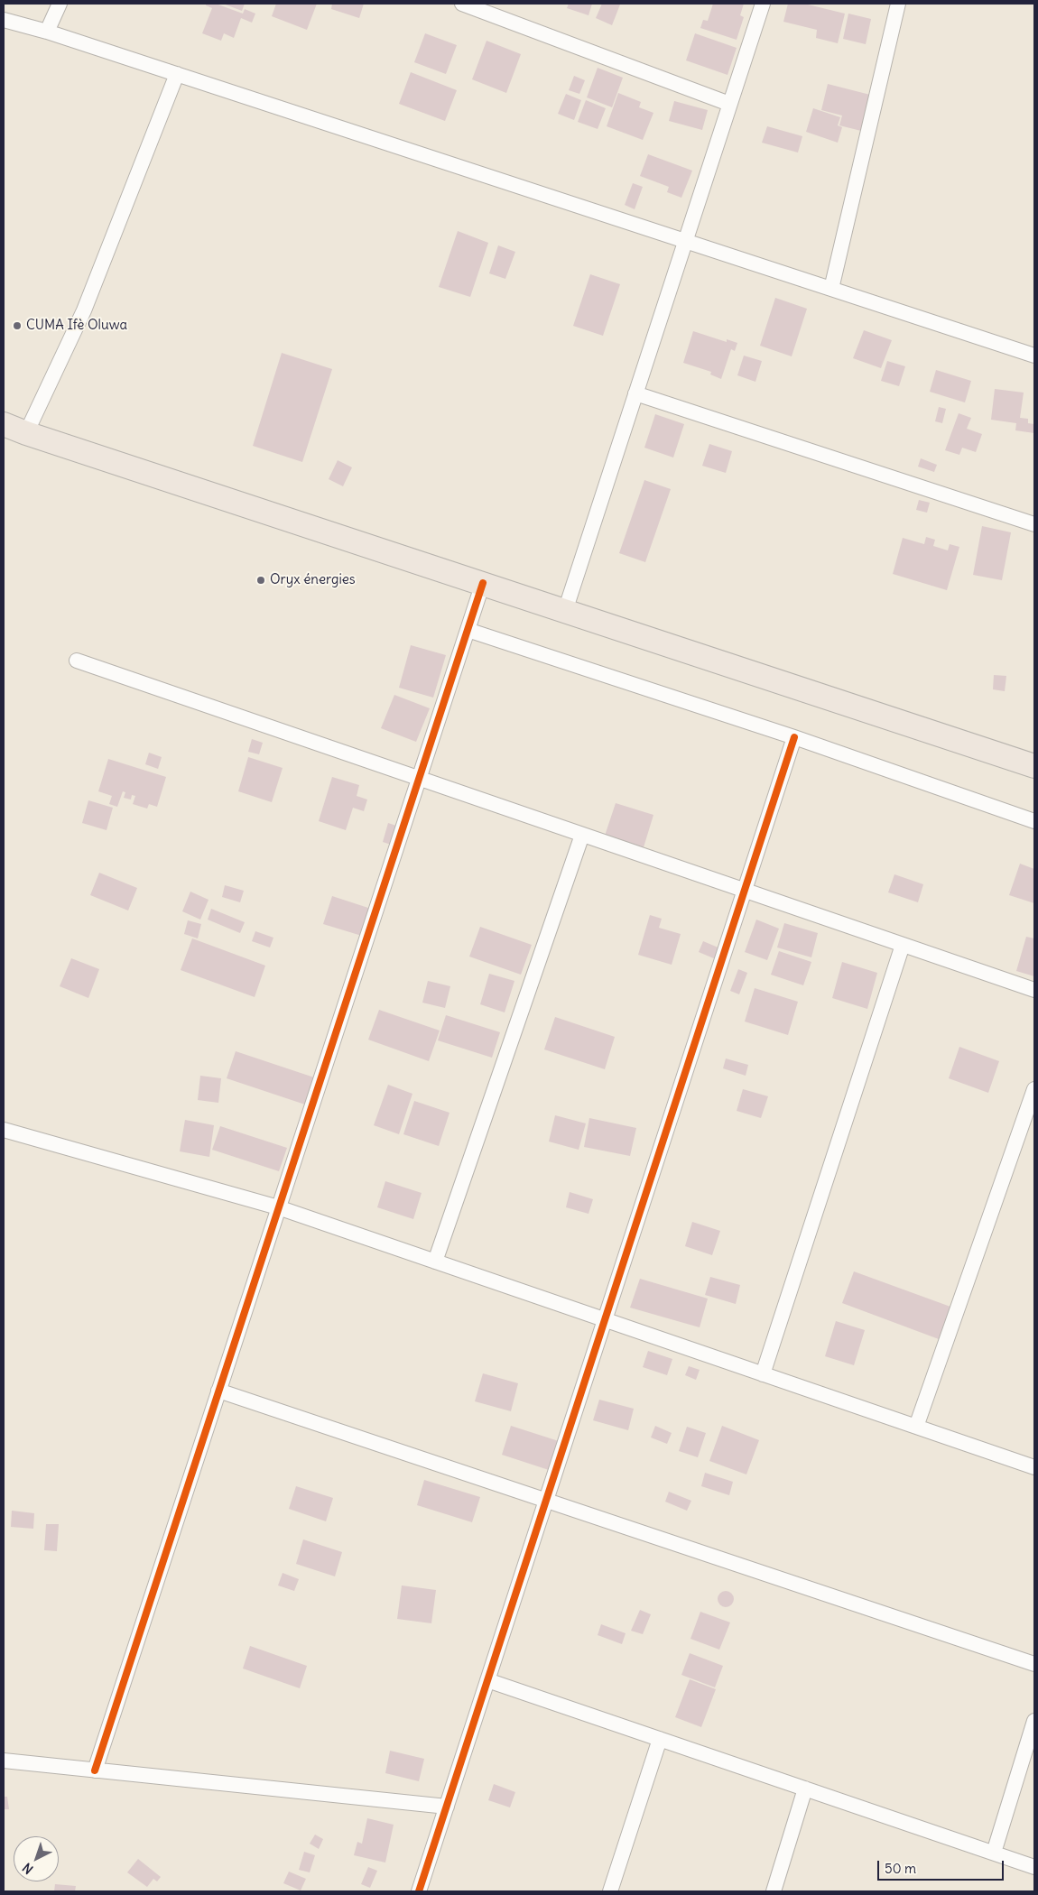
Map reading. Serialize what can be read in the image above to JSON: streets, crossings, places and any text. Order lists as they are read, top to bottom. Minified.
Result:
{"places":["CUMA Ifè Oluwa","Oryx énergies"],"scale_bar":"50 m","north":"bottom left"}
